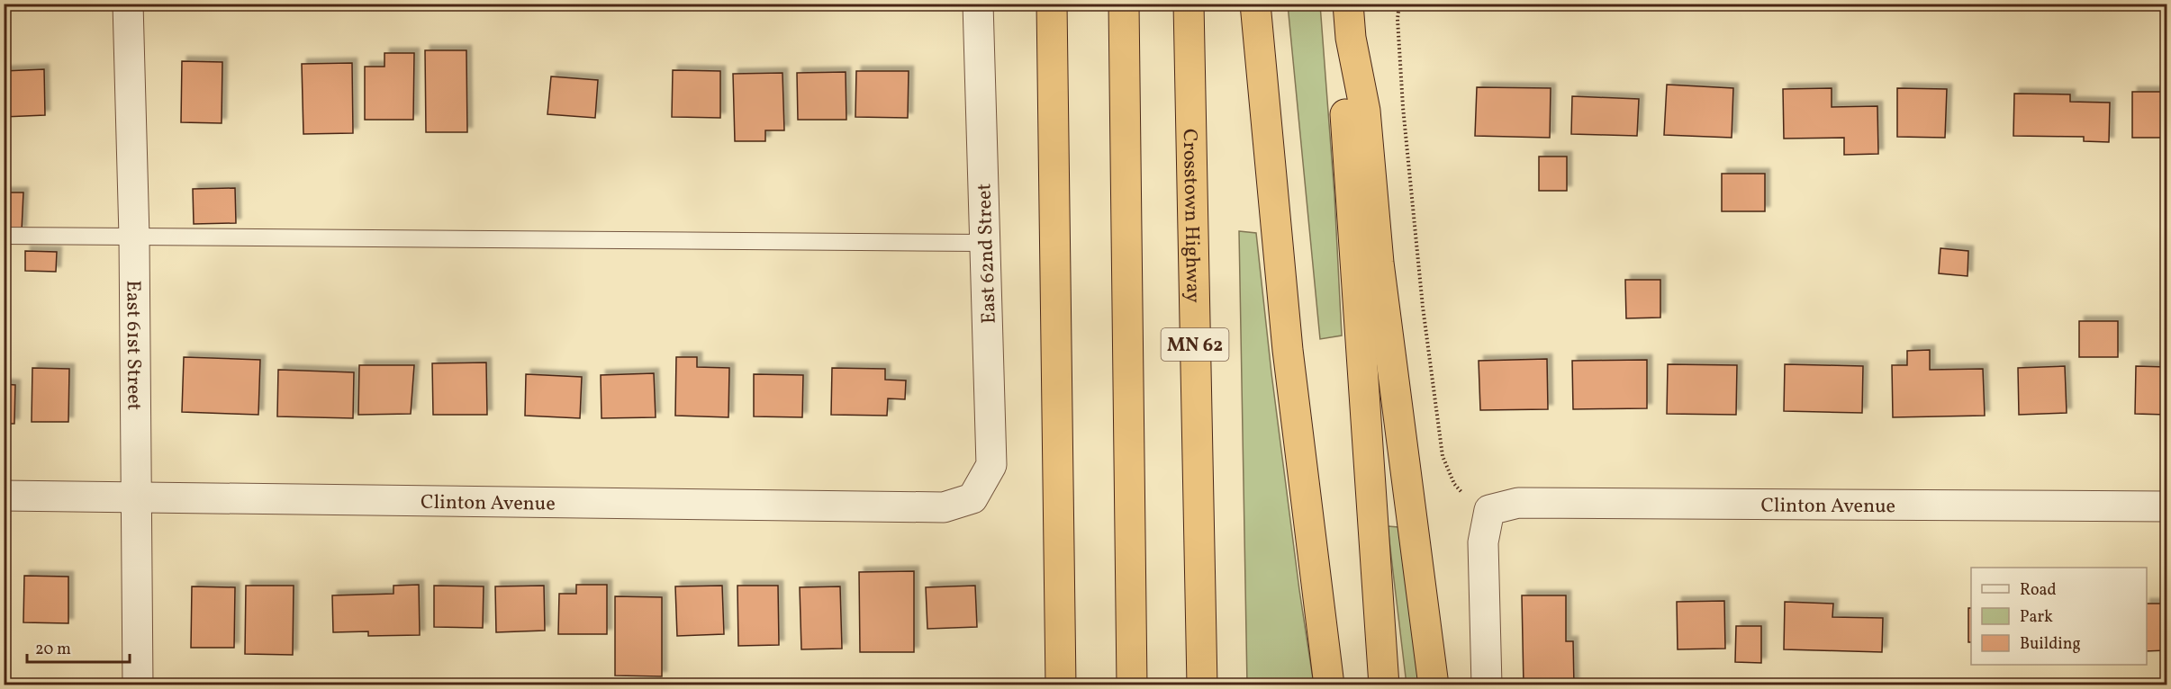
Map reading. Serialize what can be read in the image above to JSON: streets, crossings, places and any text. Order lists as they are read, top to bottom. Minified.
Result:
{"streets":{"highway":["Crosstown Highway","MN 62"],"street":["East 62nd Street","East 61st Street","Clinton Avenue"]},"crossings":[["East 62nd Street","Clinton Avenue"],["East 61st Street","Clinton Avenue"]],"legend":["Road","Park","Building"],"scale_bar":"20 m"}
